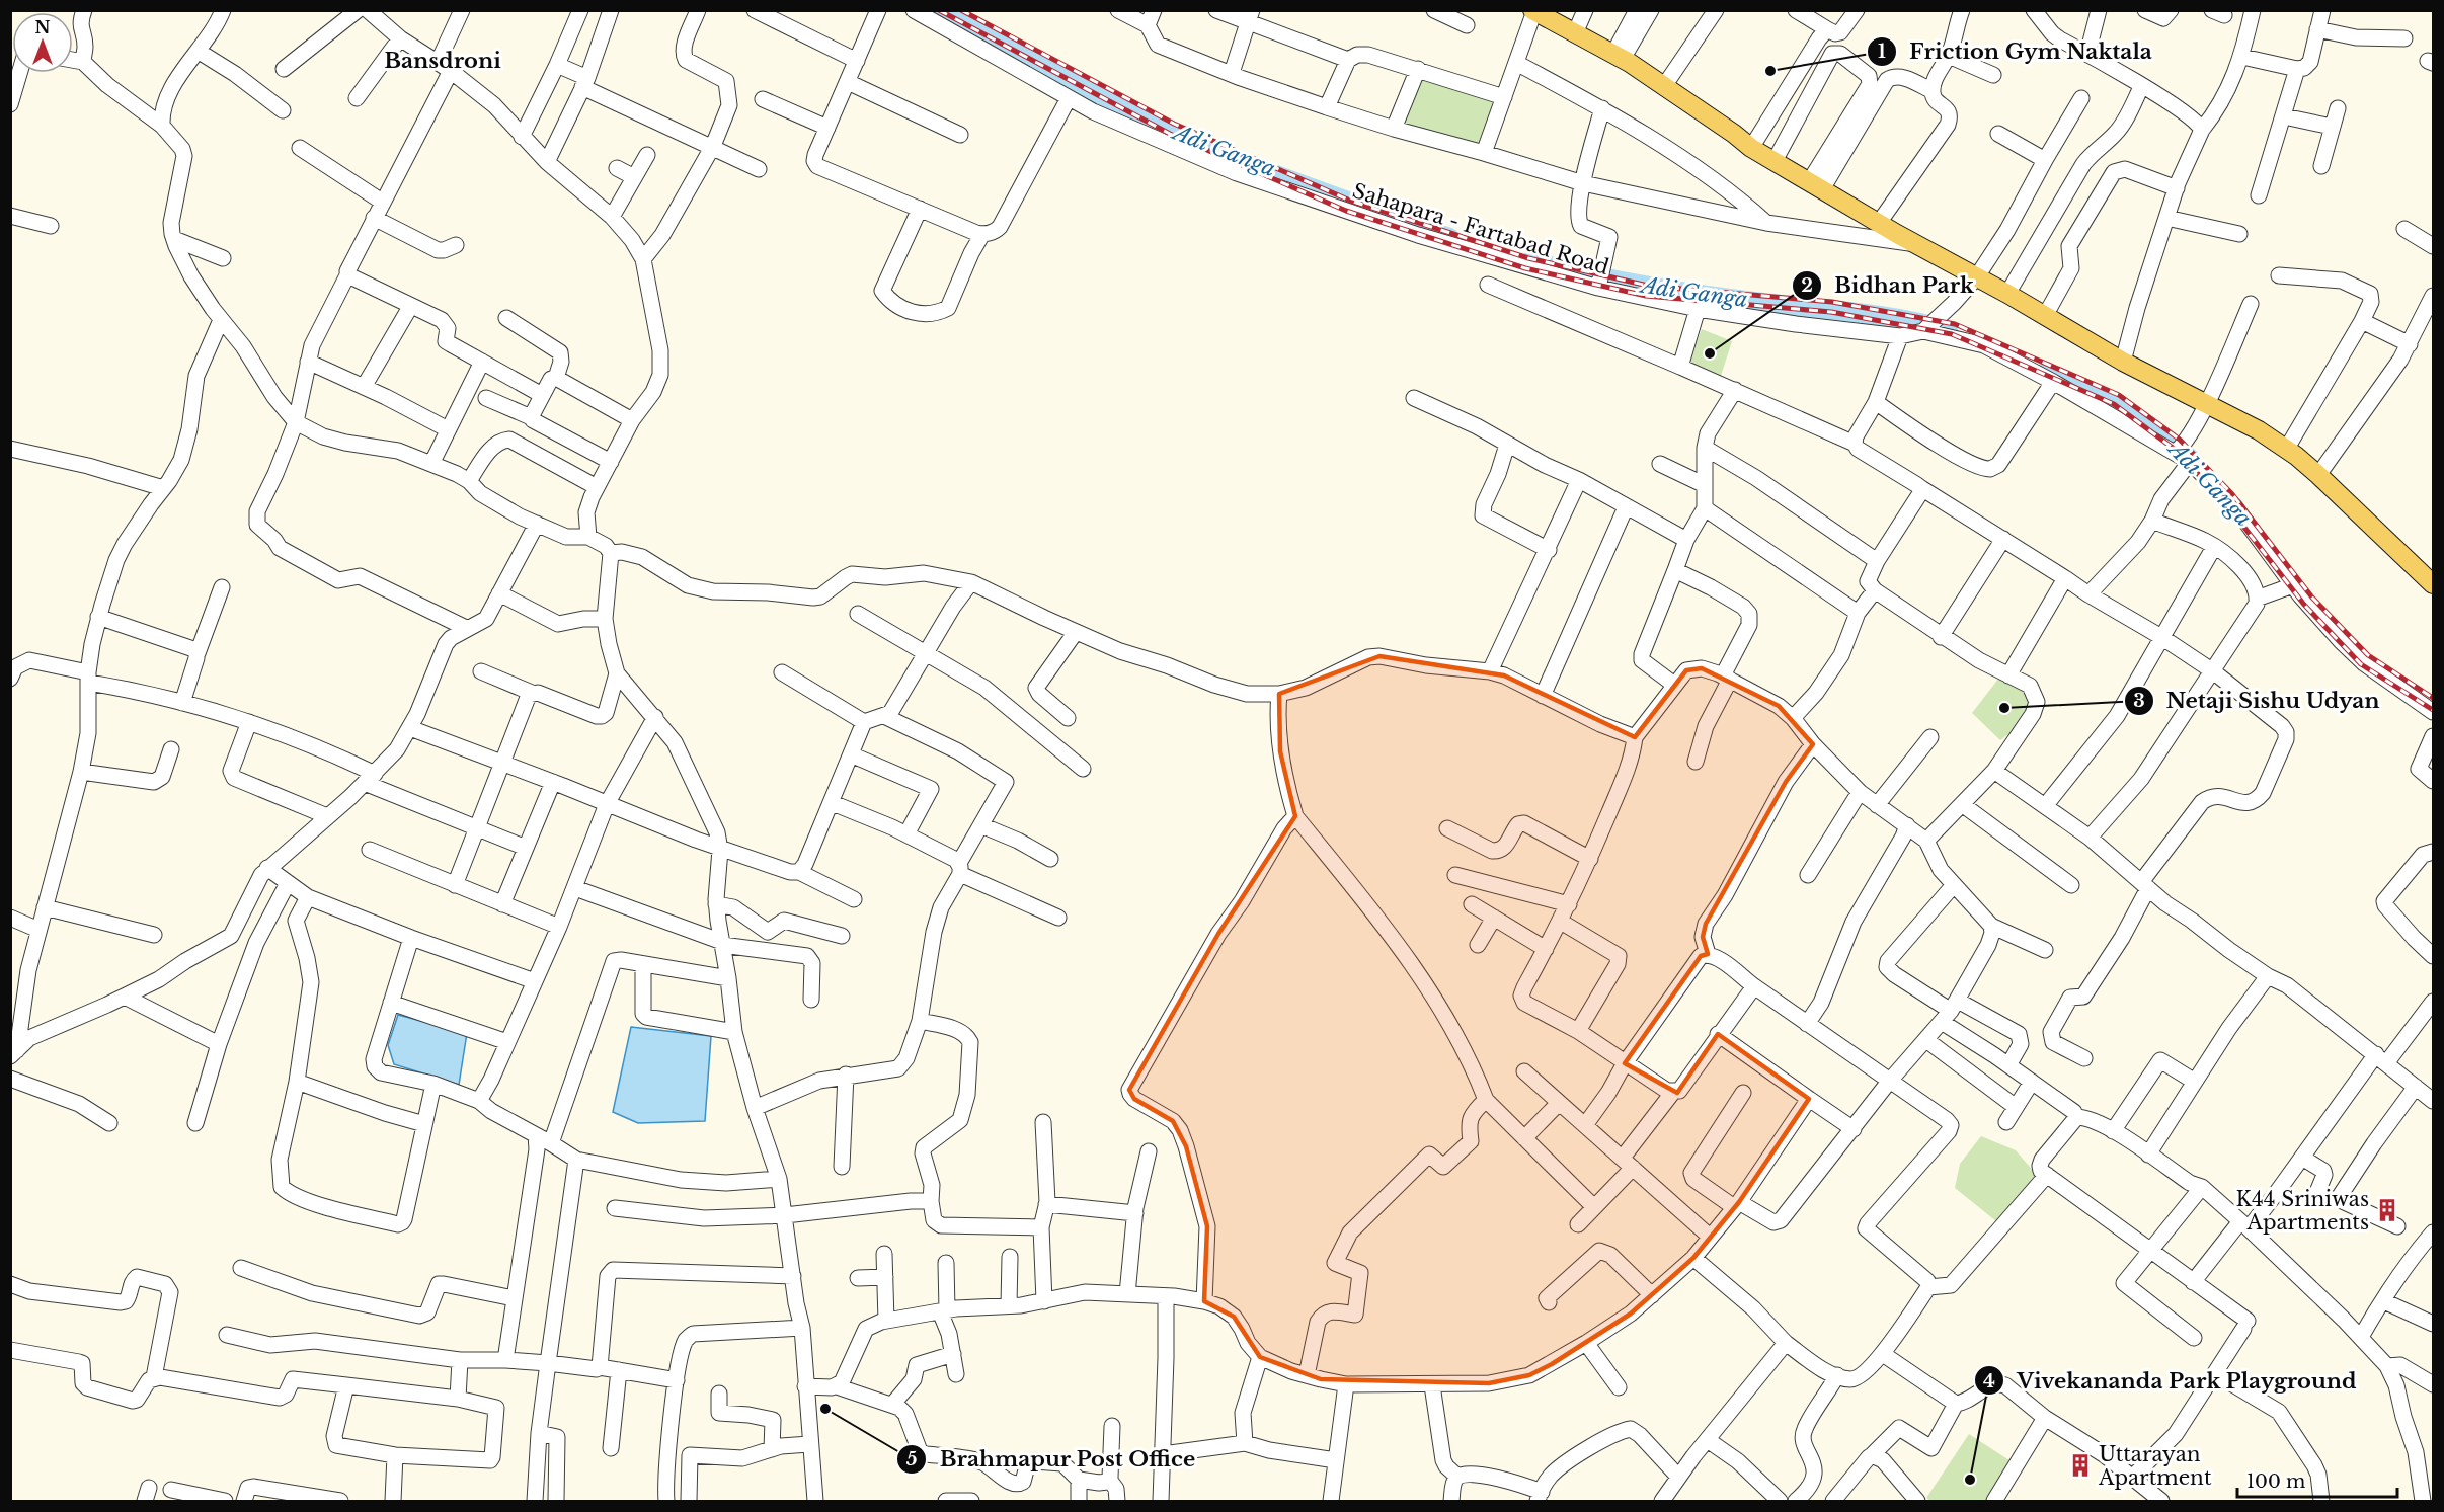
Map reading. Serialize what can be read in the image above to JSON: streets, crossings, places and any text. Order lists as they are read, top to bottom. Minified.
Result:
{"streets":{"street":["Sahapara - Fartabad Road"]},"districts":["Bansdroni"],"water":["Adi Ganga"],"places":{"other":["Friction Gym Naktala","Bidhan Park","Netaji Sishu Udyan","Brahmapur Post Office","Vivekananda Park Playground"],"building":["K44 Sriniwas Apartments","Uttarayan Apartment"]},"scale_bar":"100 m","north":"top"}
